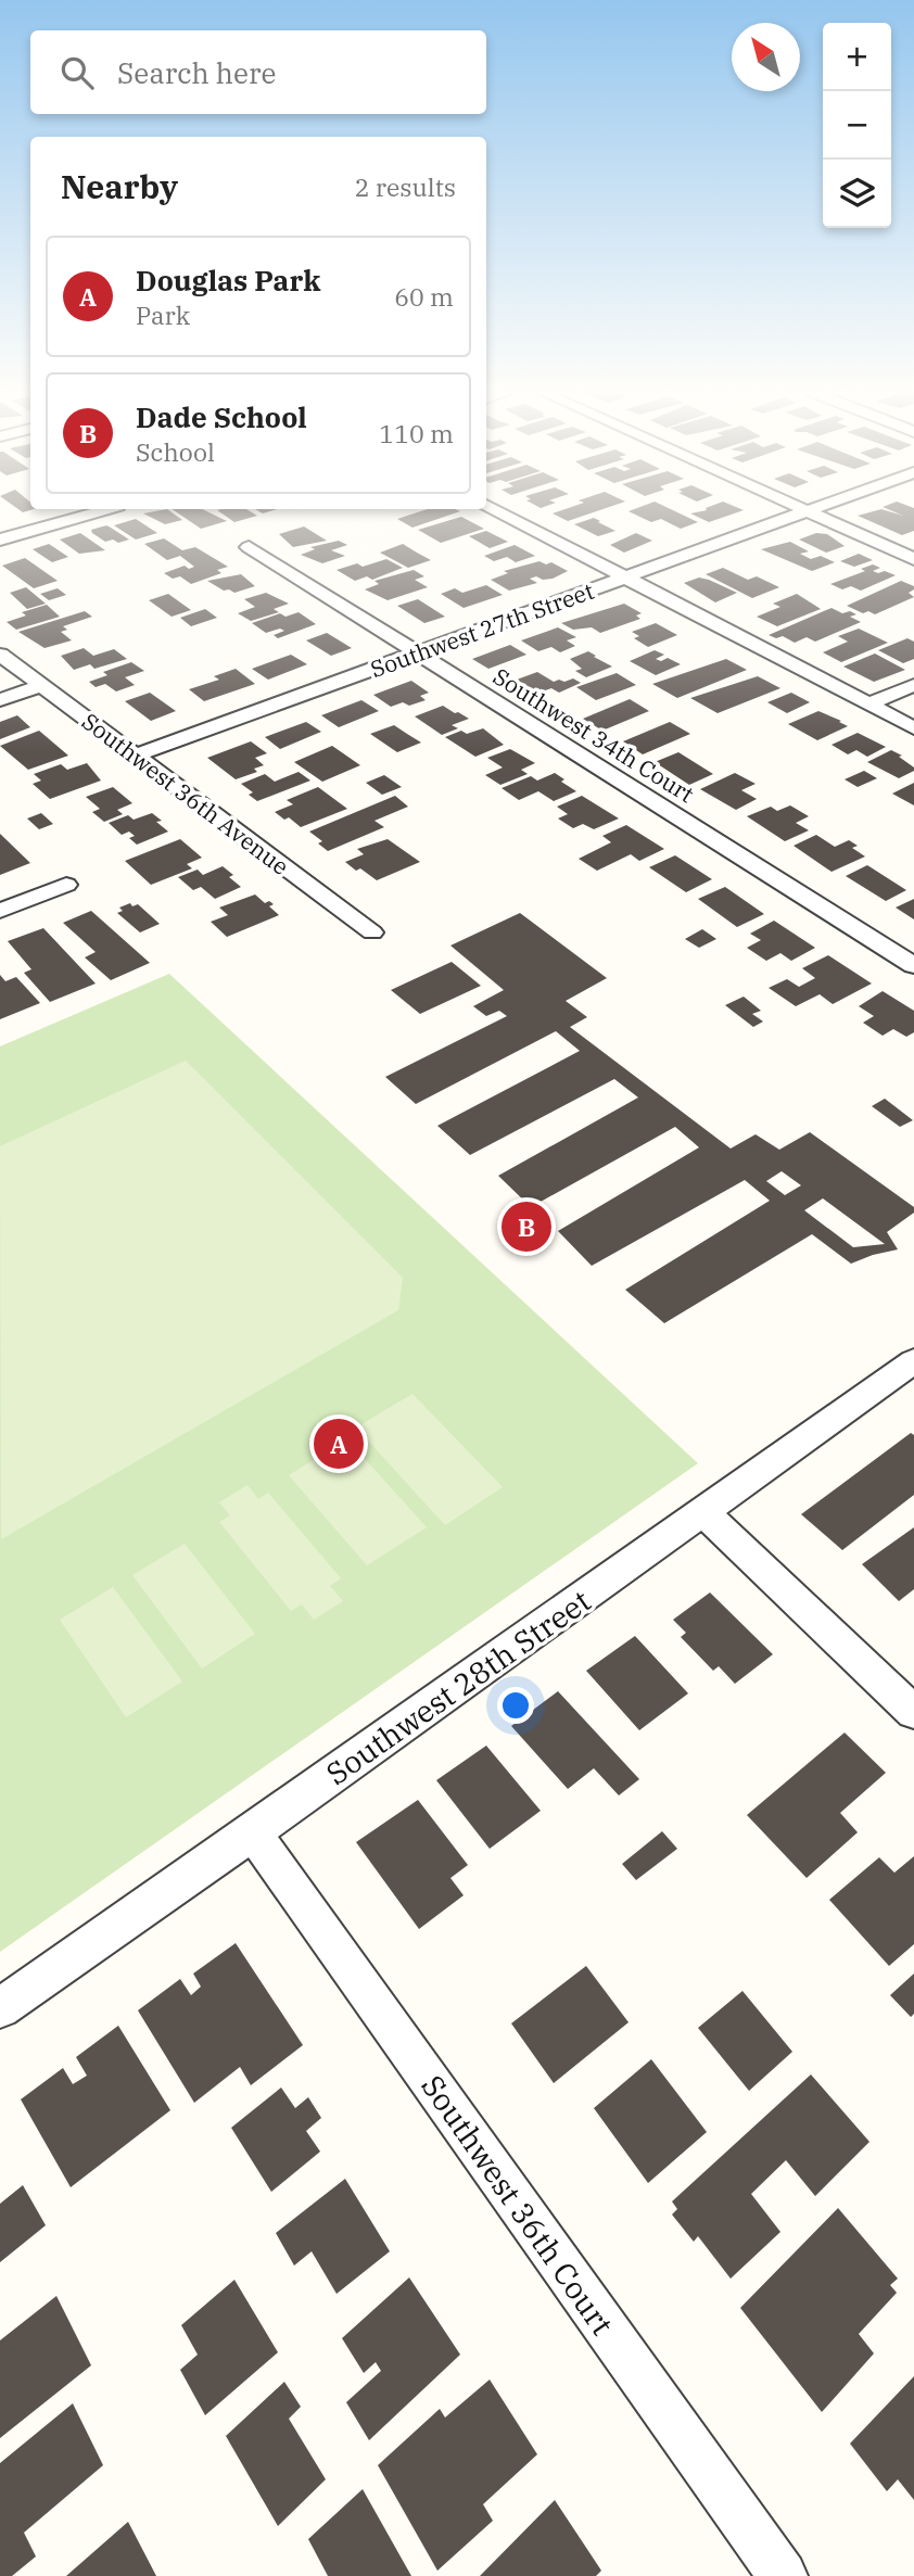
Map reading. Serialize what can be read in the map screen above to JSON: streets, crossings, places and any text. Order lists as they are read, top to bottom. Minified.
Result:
{"streets":{"street":["Southwest 27th Street","Southwest 34th Court","Southwest 36th Avenue","Southwest 28th Street","Southwest 36th Court"]},"crossings":[["Southwest 27th Street","Southwest 34th Court"],["Southwest 27th Street","Southwest 36th Avenue"],["Southwest 28th Street","Southwest 36th Court"]],"north":"top left","page":{"map_buttons":["+","−"],"search":"Search here","heading":["Nearby","2 results"],"list":[{"mark":"A","name":"Douglas Park","note":"Park","value":"60 m"},{"mark":"B","name":"Dade School","note":"School","value":"110 m"}],"pins":["B","A"]}}
